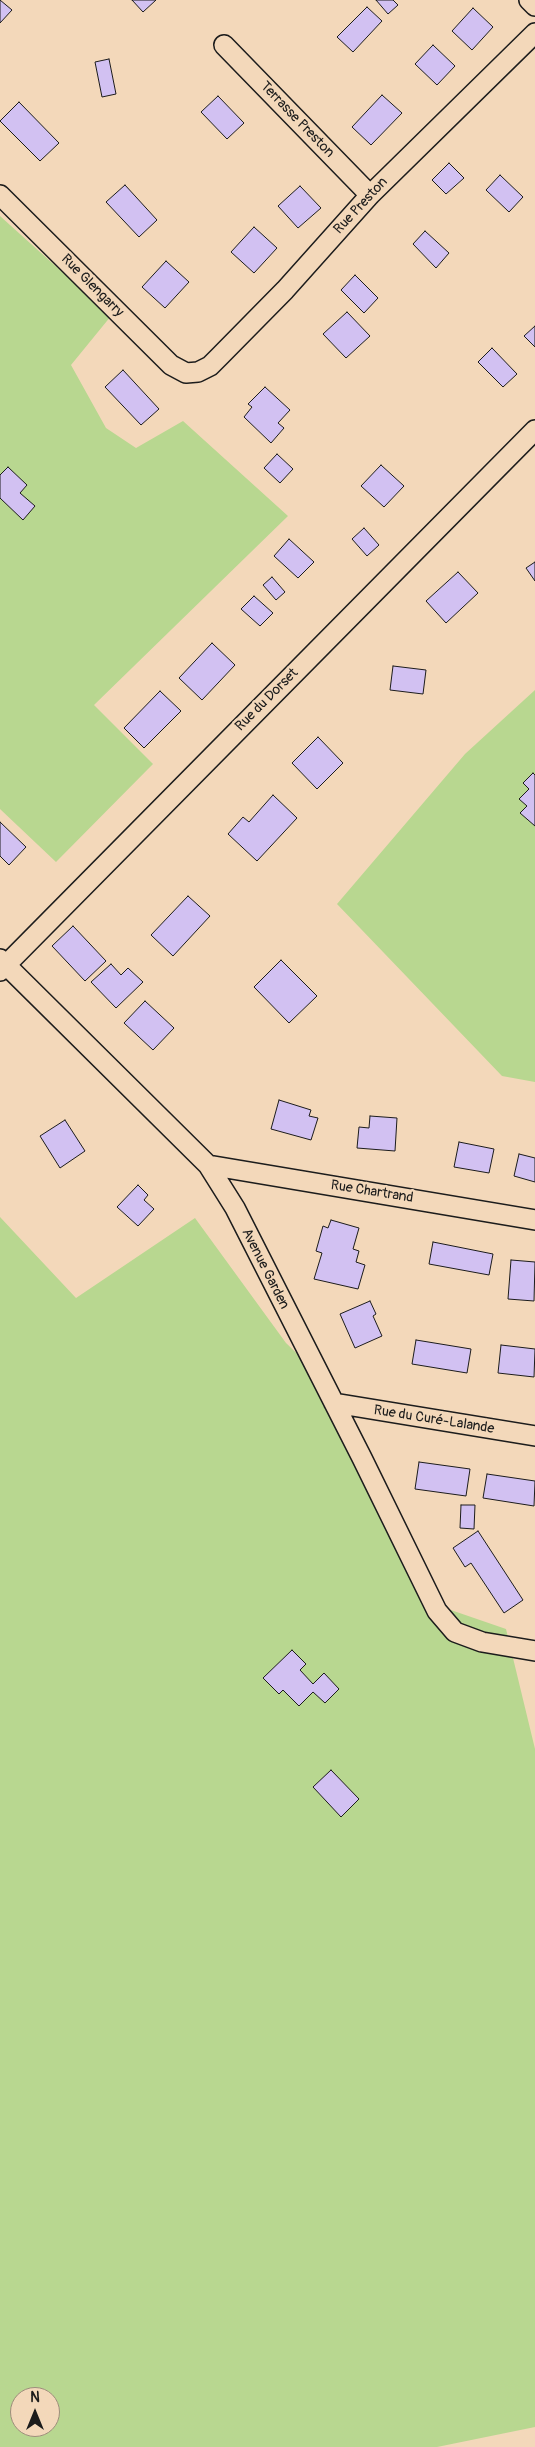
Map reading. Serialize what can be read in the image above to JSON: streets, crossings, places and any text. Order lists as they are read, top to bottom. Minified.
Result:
{"streets":{"street":["Terrasse Preston","Rue Preston","Rue Glengarry","Rue du Dorset","Rue Chartrand","Avenue Garden","Rue du Curé-Lalande"]},"crossings":[["Terrasse Preston","Rue Preston"],["Rue Preston","Rue Glengarry"],["Rue du Dorset","Avenue Garden"],["Rue Chartrand","Avenue Garden"],["Avenue Garden","Rue du Curé-Lalande"]],"north":"top"}
